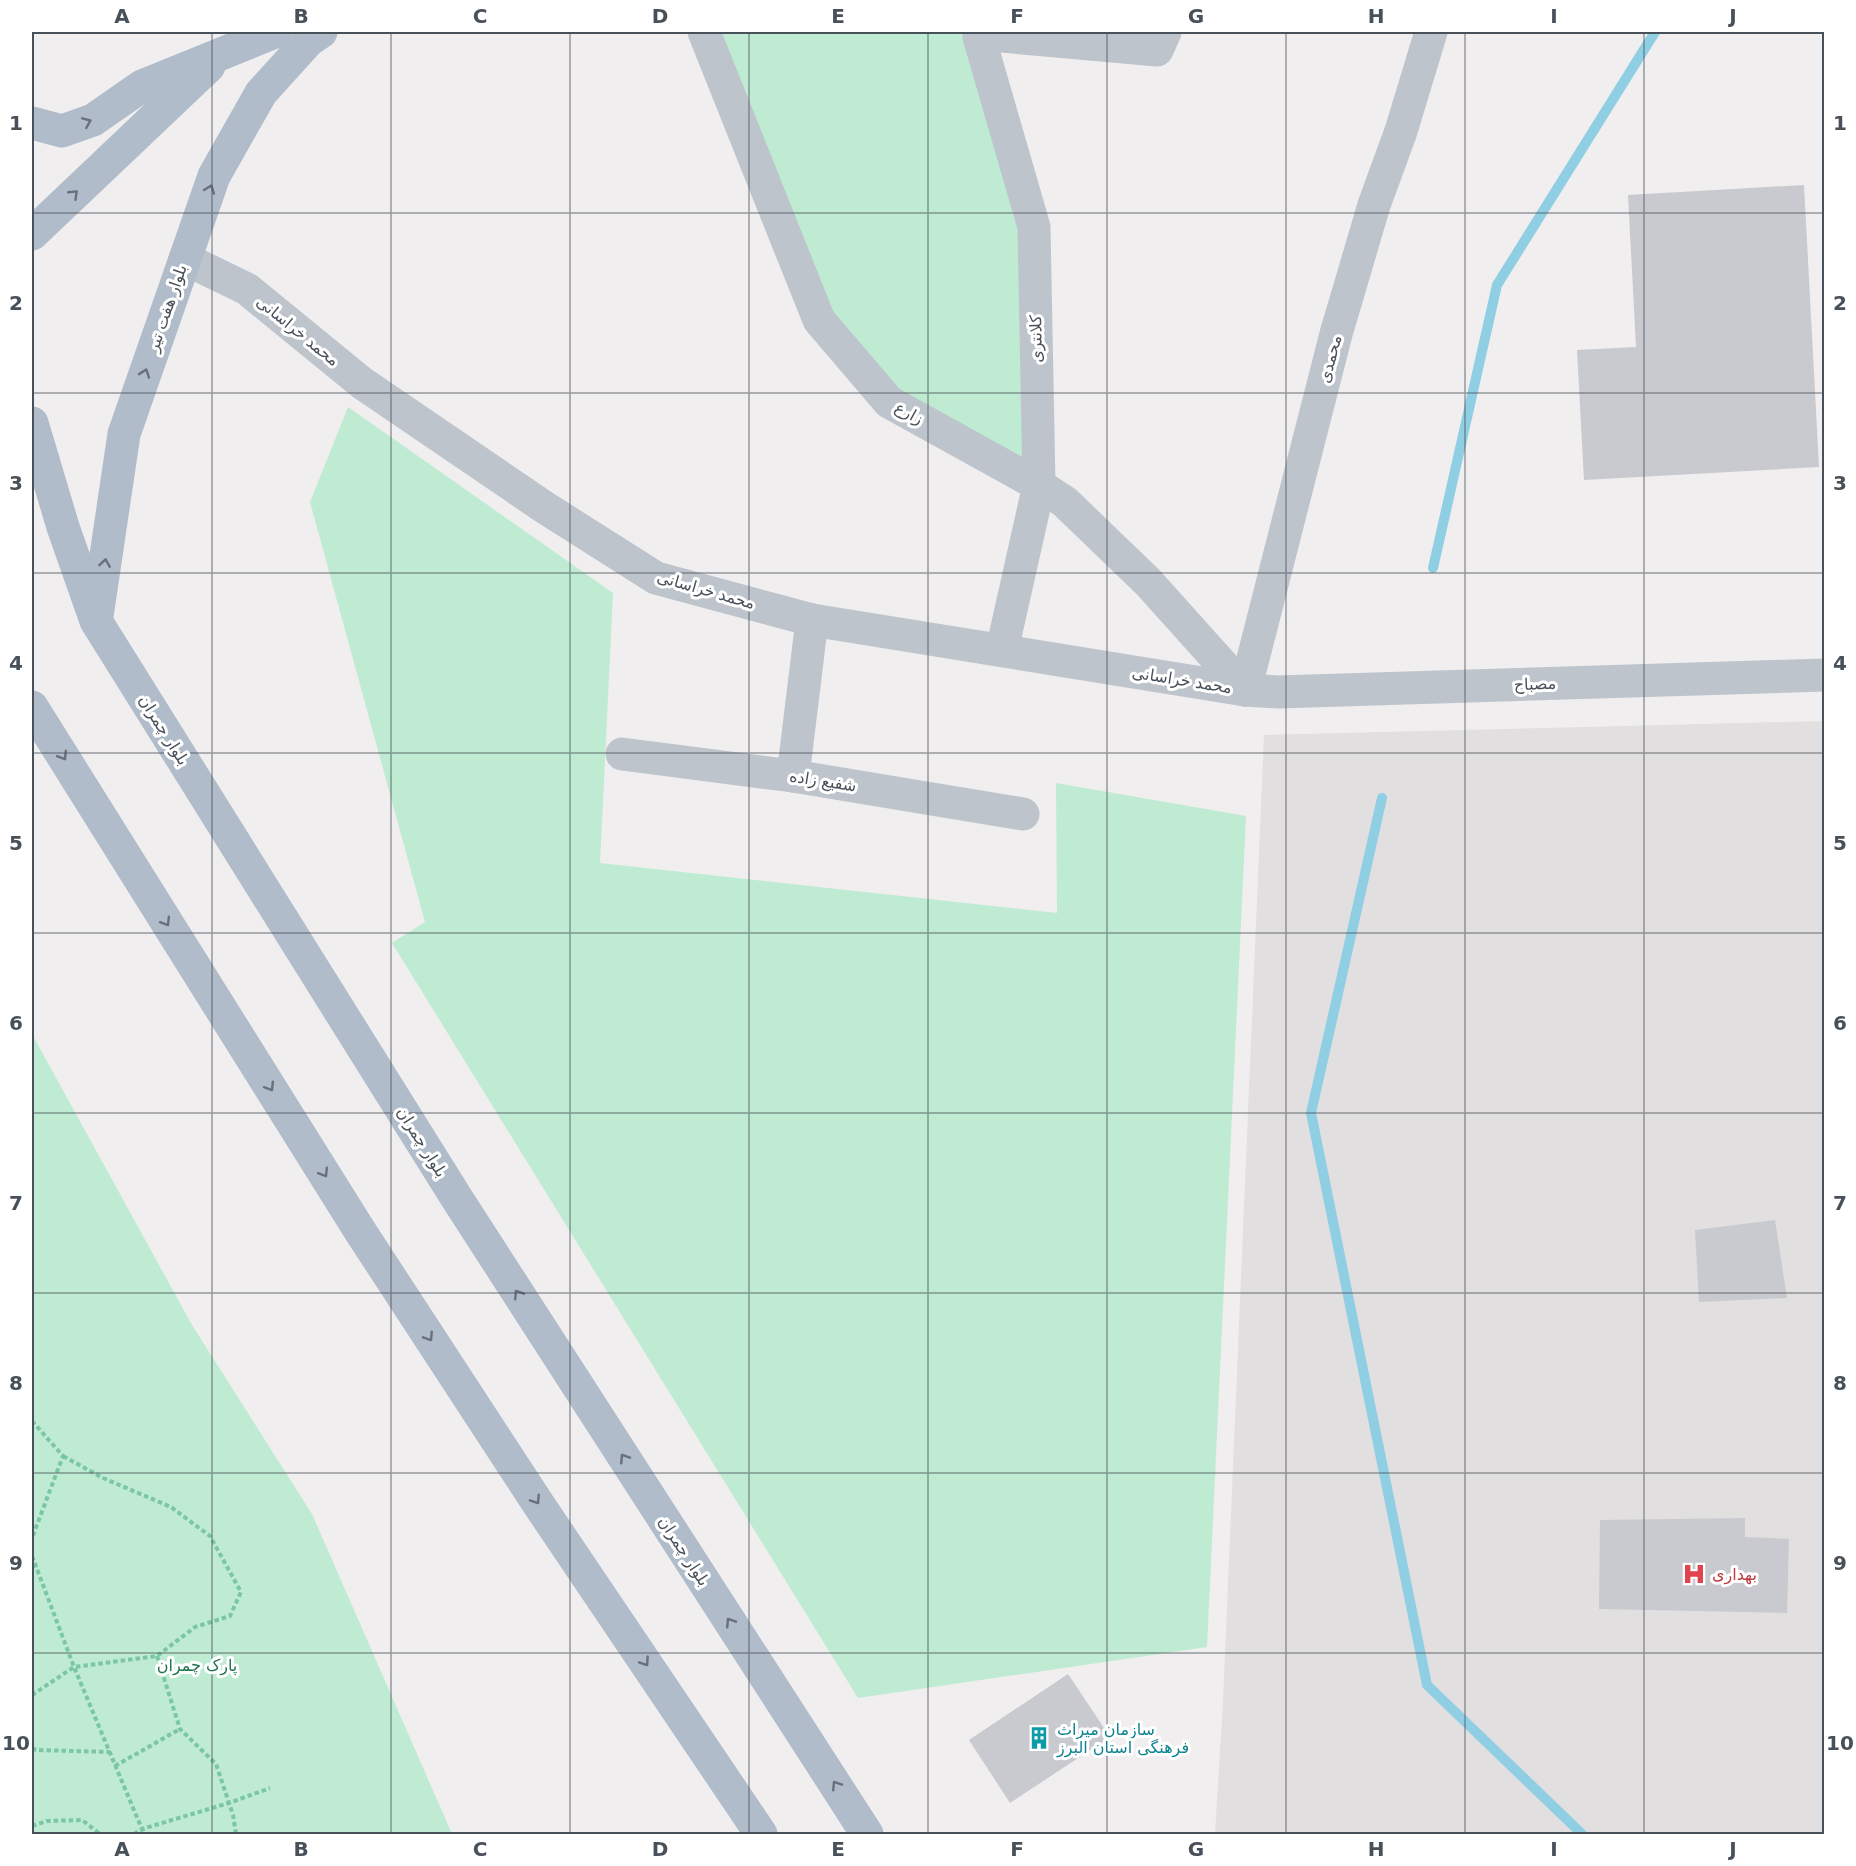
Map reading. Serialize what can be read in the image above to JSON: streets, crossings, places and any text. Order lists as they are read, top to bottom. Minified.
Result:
{"streets":{"main road":["بلوار هفت تیر","بلوار چمران"],"street":["محمد خراسانی","کلانتری","محمدی","زارع","مصباح","شفیع زاده"]},"crossings":[["بلوار هفت تیر","محمد خراسانی"],["بلوار هفت تیر","بلوار چمران"],["محمد خراسانی","کلانتری"],["محمد خراسانی","محمدی"],["محمد خراسانی","زارع"],["محمد خراسانی","مصباح"],["کلانتری","زارع"],["محمدی","زارع"],["محمدی","مصباح"],["زارع","مصباح"]],"parks":["پارک چمران"],"places":{"hospital":["بهداری"],"building":["سازمان میراث فرهنگی استان البرز"]},"grid":{"columns":["A","B","C","D","E","F","G","H","I","J"],"rows":["1","2","3","4","5","6","7","8","9","10"]}}
